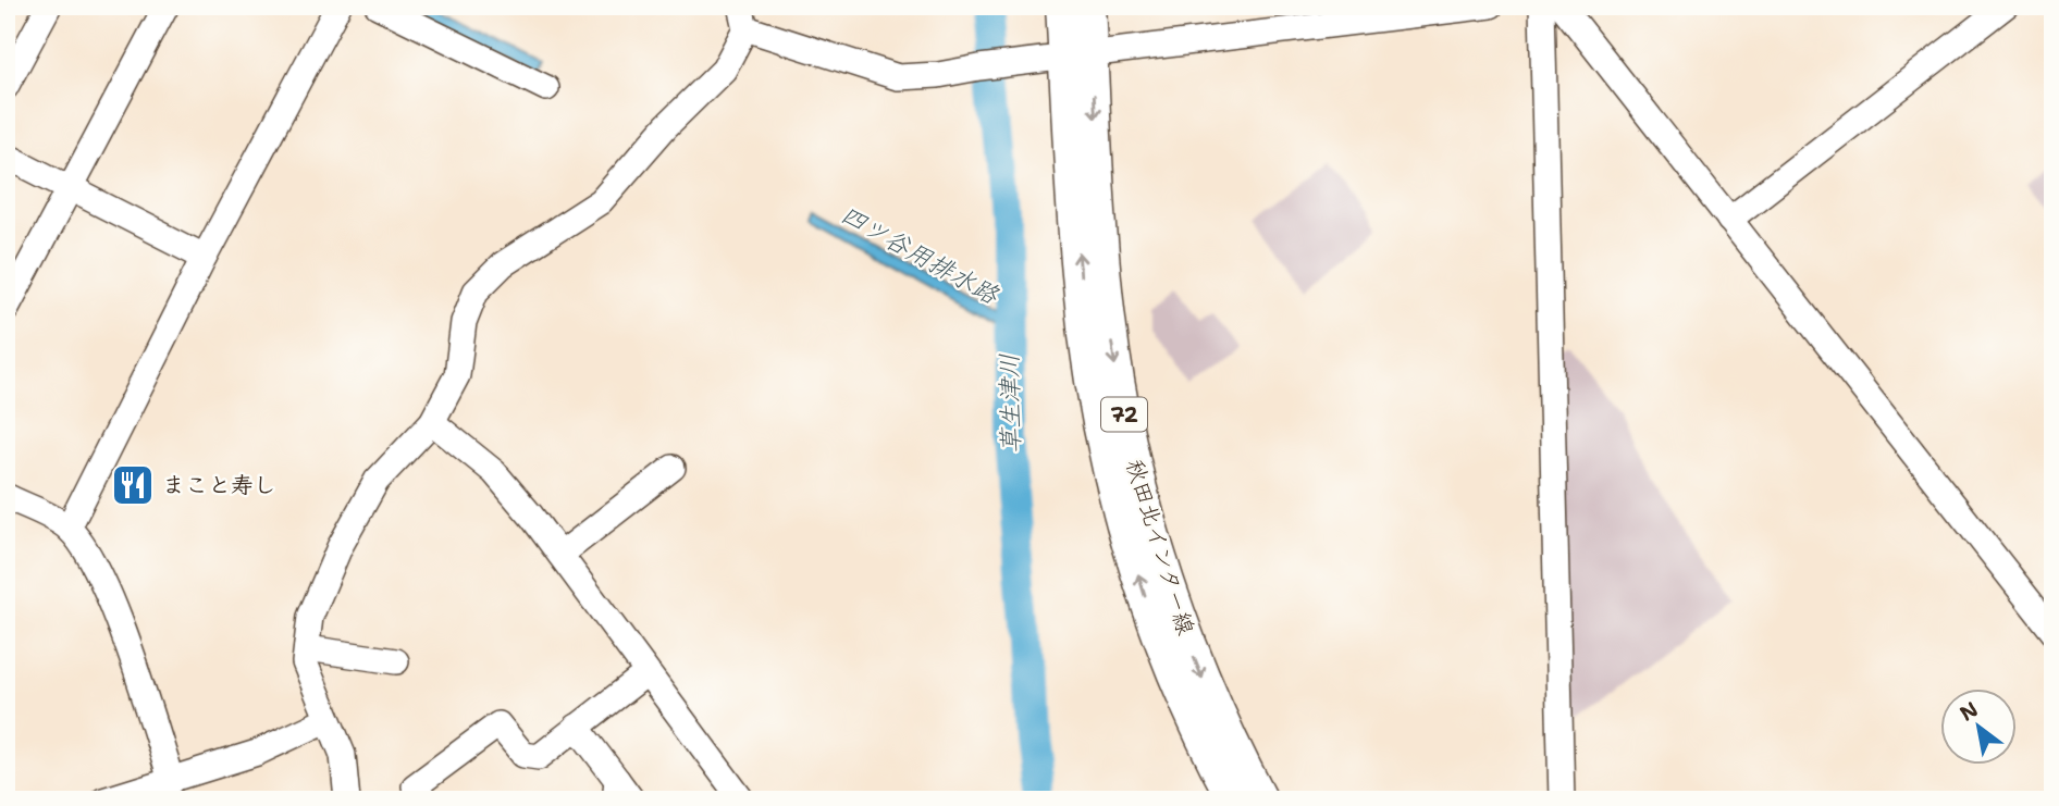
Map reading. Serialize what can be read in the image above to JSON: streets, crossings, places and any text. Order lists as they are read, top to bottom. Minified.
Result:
{"streets":{"main road":["72","秋田北インター線"]},"water":["四ツ谷用排水路","草生津川"],"places":{"restaurant":["まこと寿し"]},"north":"top left"}
